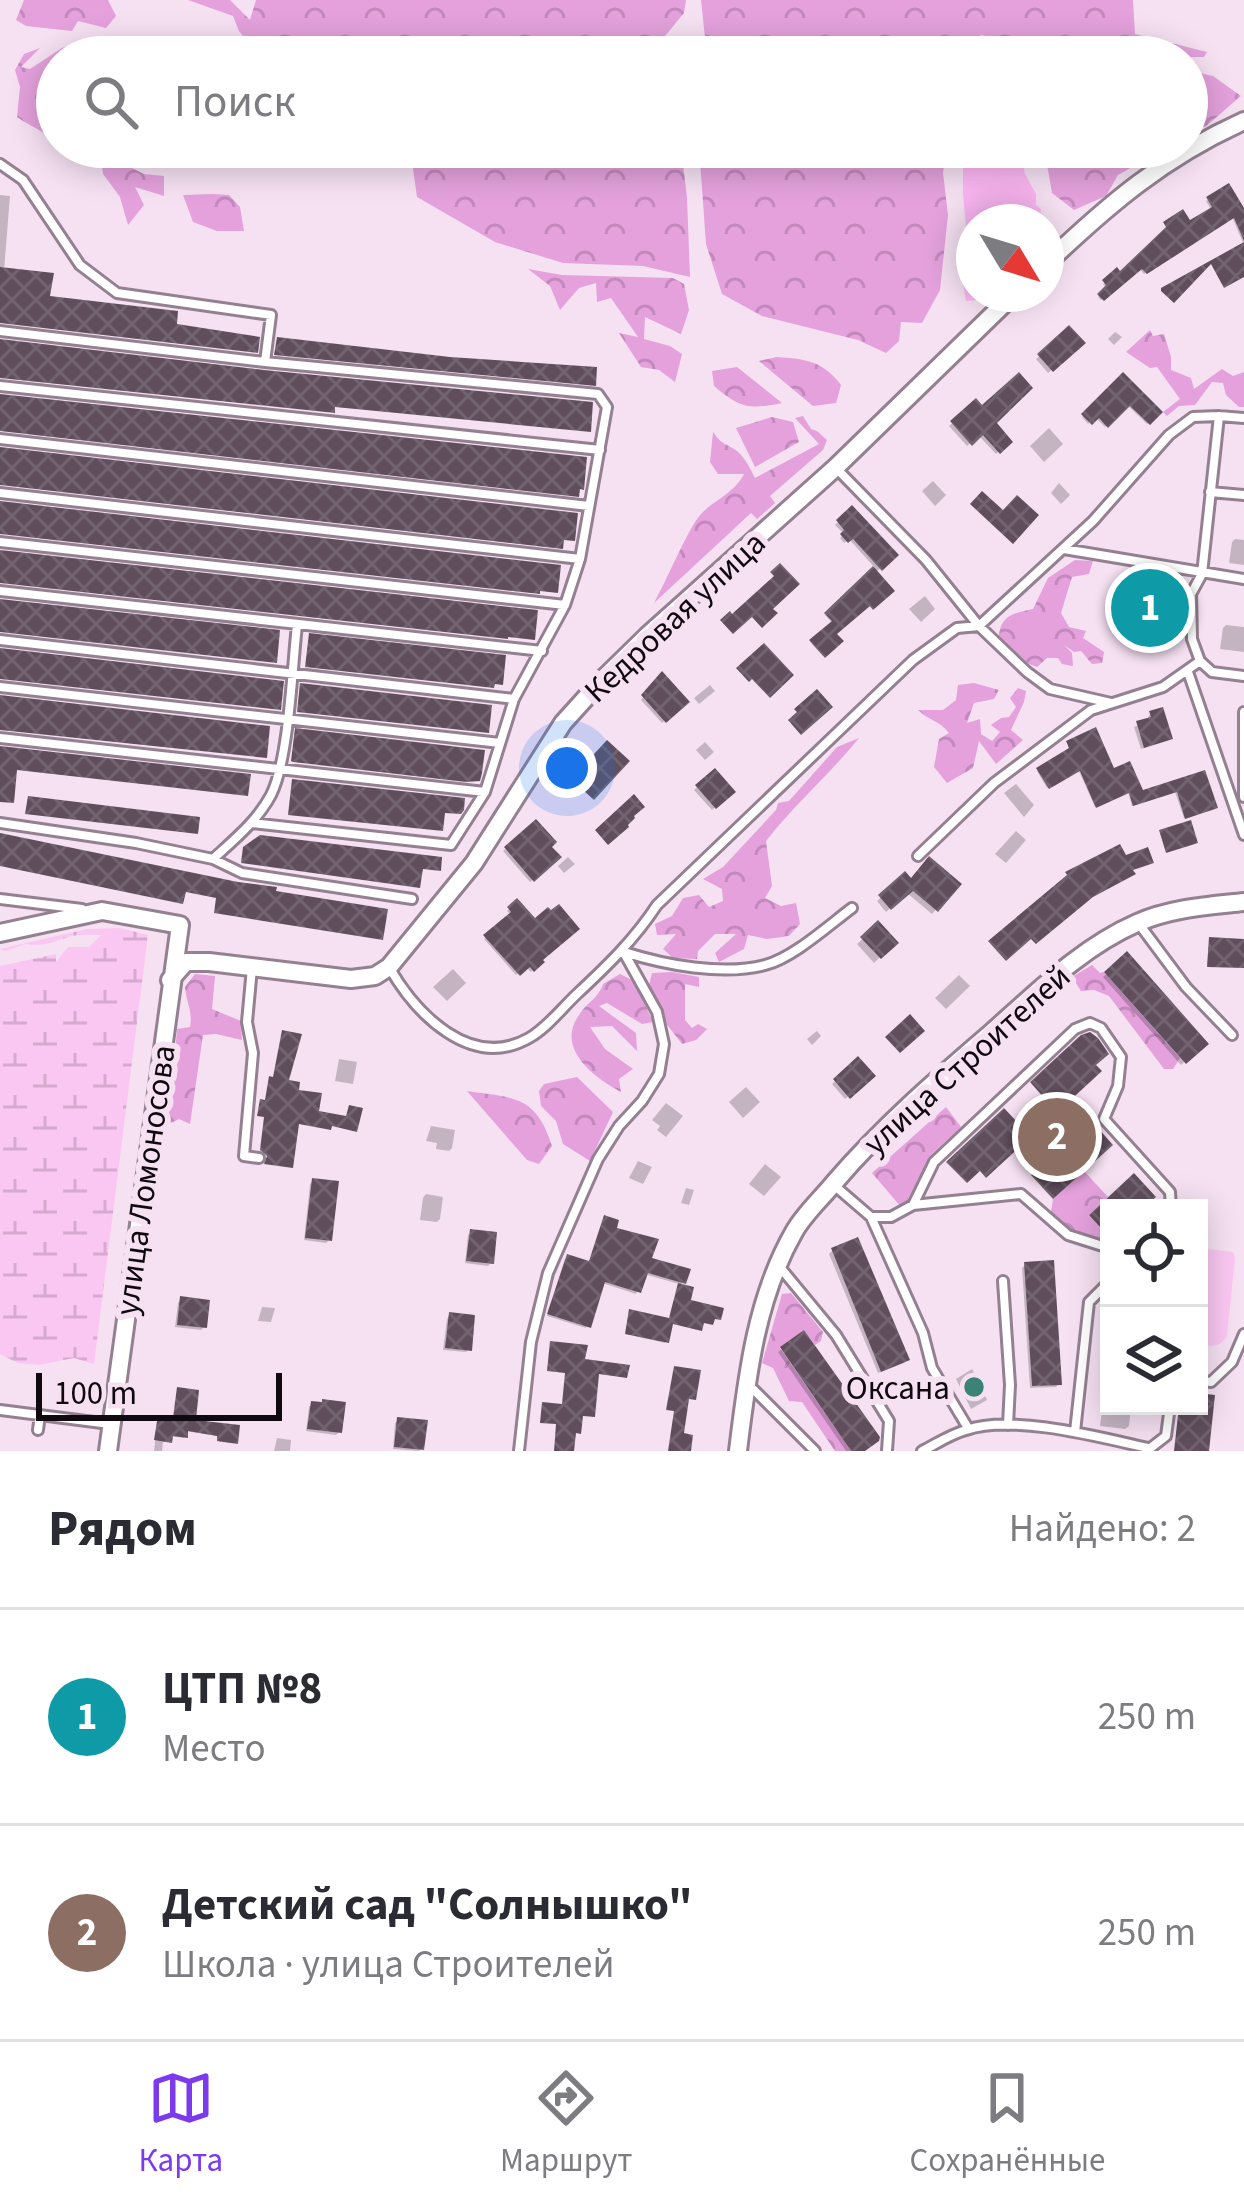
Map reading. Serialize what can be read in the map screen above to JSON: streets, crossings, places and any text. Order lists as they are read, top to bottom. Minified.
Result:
{"streets":{"street":["Кедровая улица","улица Строителей","улица Ломоносова"]},"places":["Оксана"],"scale_bar":"100 m","north":"bottom right","page":{"search":"Поиск","pins":["1","2"],"scale":"100 m","heading":["Рядом","Найдено: 2"],"list":[{"mark":"1","name":"ЦТП №8","note":"Место","value":"250 m"},{"mark":"2","name":"Детский сад \"Солнышко\"","note":"Школа · улица Строителей","value":"250 m"}],"nav":["Карта","Маршрут","Сохранённые"]}}
